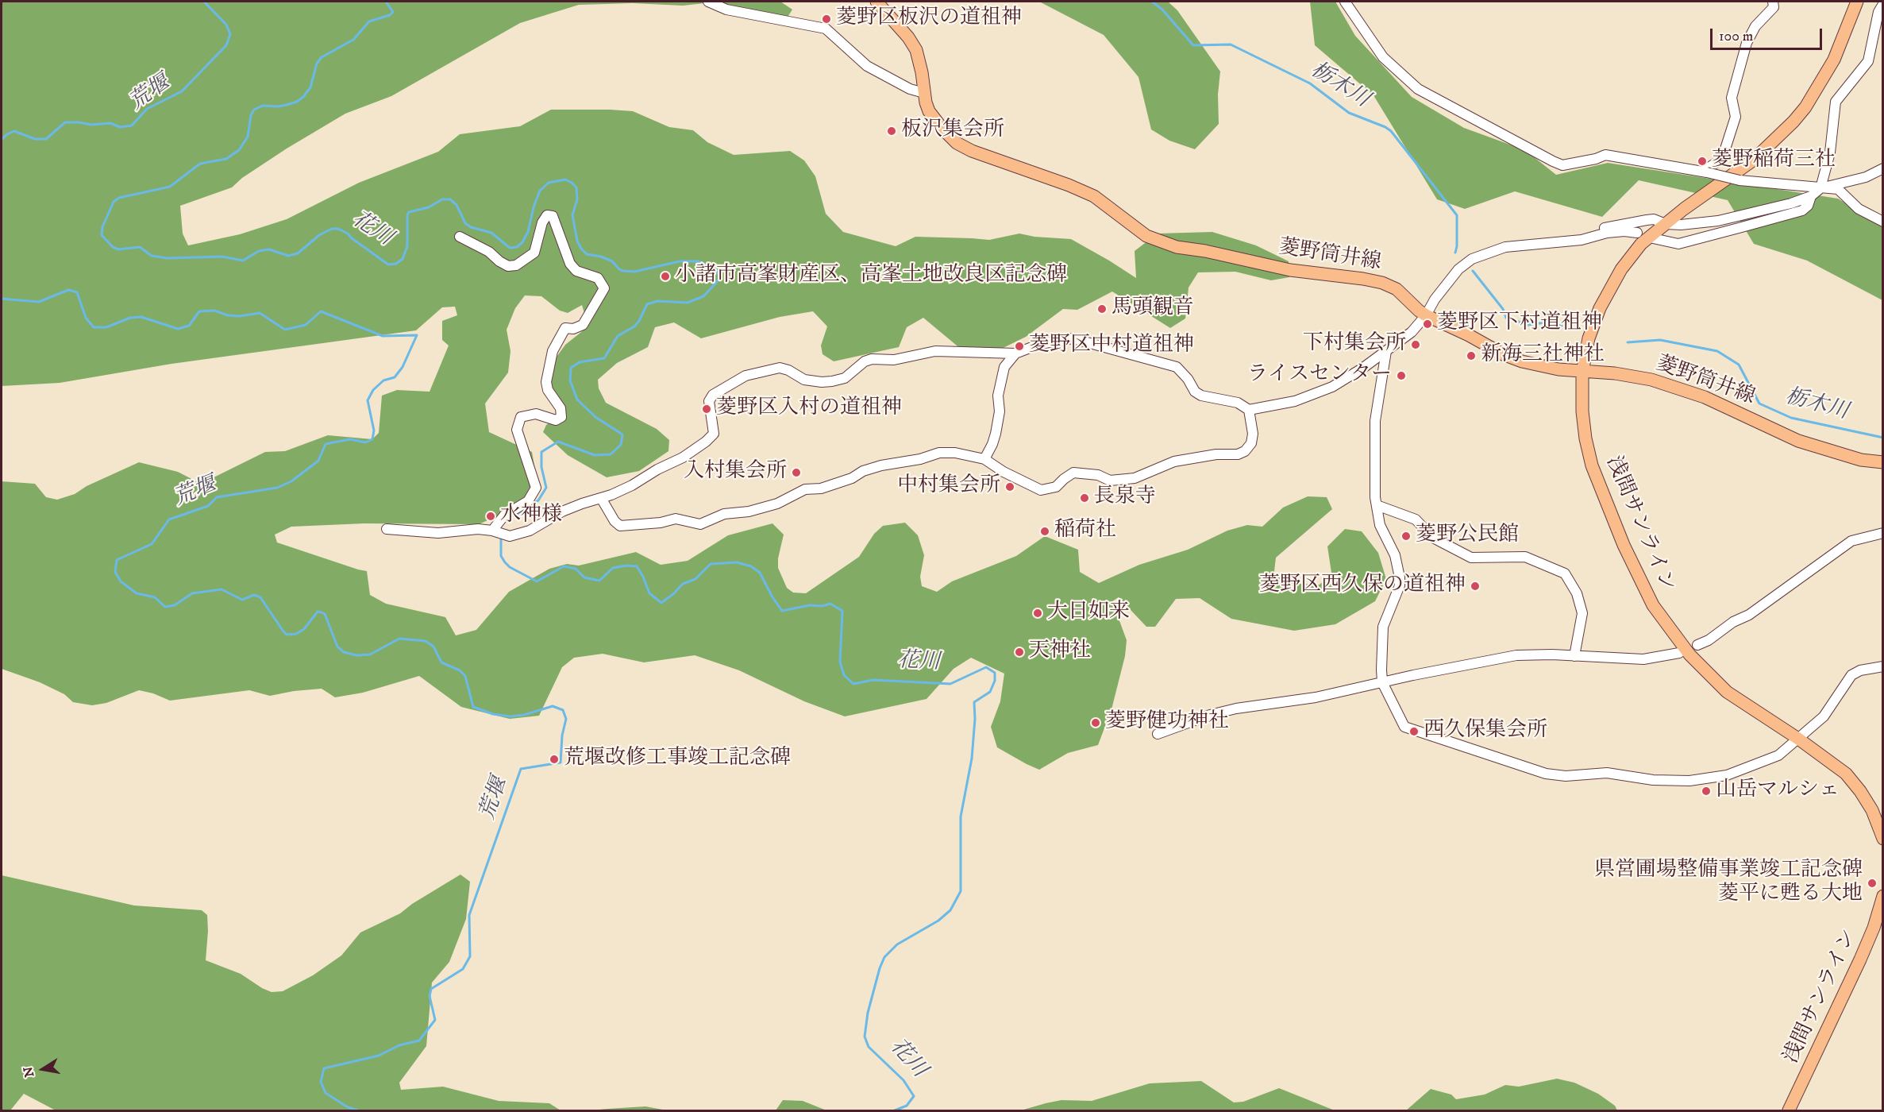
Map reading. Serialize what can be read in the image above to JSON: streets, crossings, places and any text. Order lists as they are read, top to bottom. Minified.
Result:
{"streets":{"main road":["菱野筒井線","浅間サンライン"]},"crossings":[["菱野筒井線","浅間サンライン"]],"water":["栃木川","荒堰","花川"],"places":["菱野区板沢の道祖神","板沢集会所","菱野稲荷三社","小諸市高峯財産区、高峯土地改良区記念碑","馬頭観音","菱野区下村道祖神","下村集会所","菱野区中村道祖神","新海三社神社","ライスセンター","菱野区入村の道祖神","入村集会所","中村集会所","長泉寺","水神様","稲荷社","菱野公民館","菱野区西久保の道祖神","大日如来","天神社","菱野健功神社","西久保集会所","荒堰改修工事竣工記念碑","山岳マルシェ","県営圃場整備事業竣工記念碑 菱平に甦る大地"],"scale_bar":"100 m","north":"left"}
